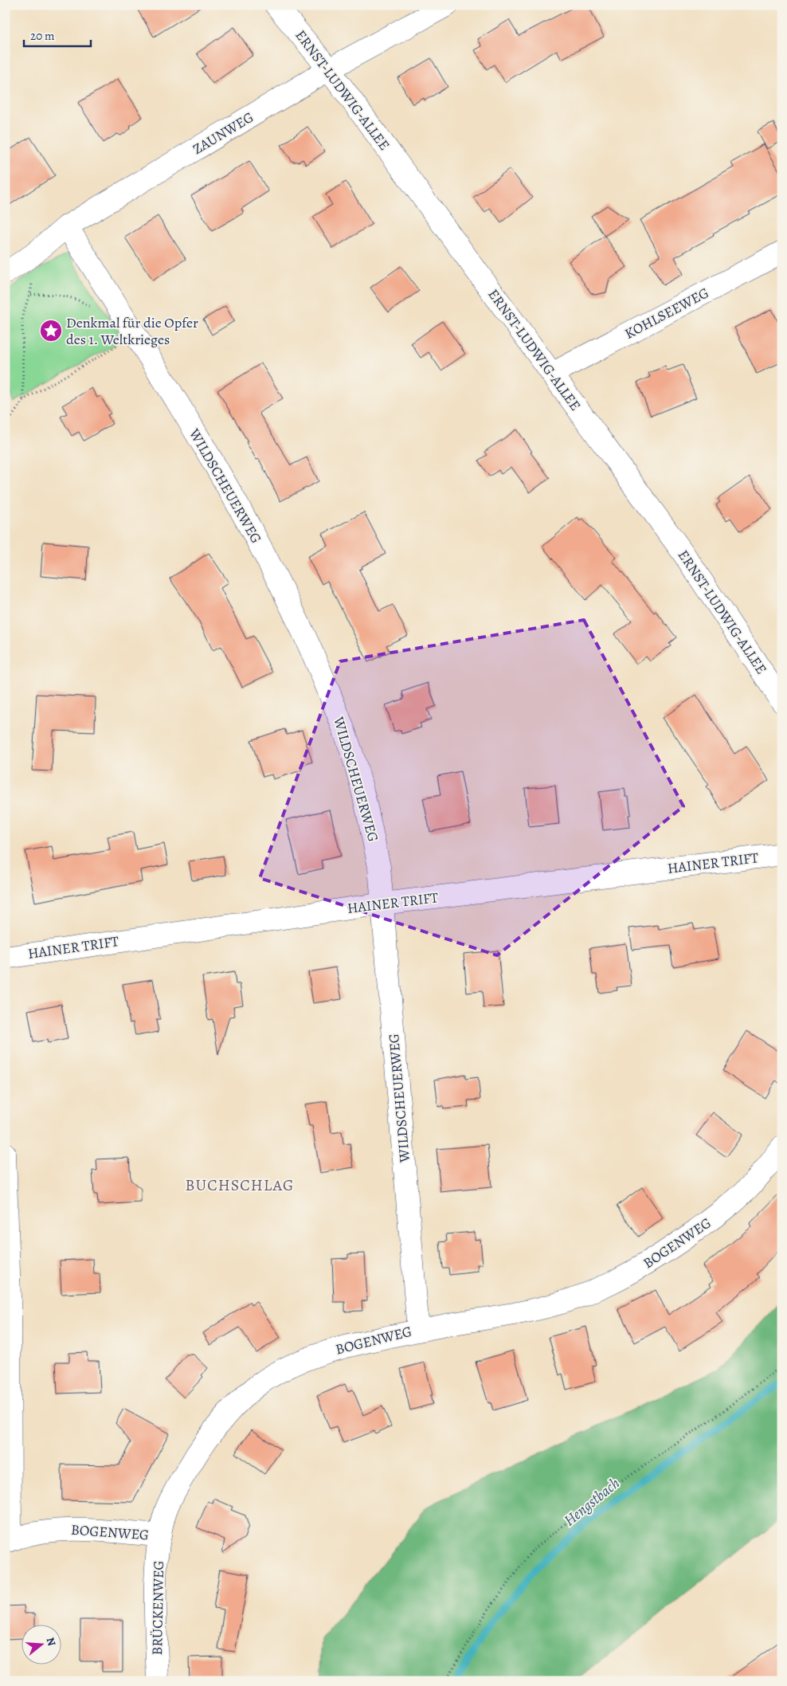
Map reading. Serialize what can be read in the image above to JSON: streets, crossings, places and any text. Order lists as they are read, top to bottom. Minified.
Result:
{"streets":{"street":["ERNST-LUDWIG-ALLEE","ZAUNWEG","KOHLSEEWEG","WILDSCHEUERWEG","HAINER TRIFT","BOGENWEG","BRÜCKENWEG"]},"crossings":[["ERNST-LUDWIG-ALLEE","ZAUNWEG"],["ERNST-LUDWIG-ALLEE","KOHLSEEWEG"],["ZAUNWEG","WILDSCHEUERWEG"],["WILDSCHEUERWEG","HAINER TRIFT"],["WILDSCHEUERWEG","BOGENWEG"],["BOGENWEG","BRÜCKENWEG"]],"districts":["BUCHSCHLAG"],"water":["Hengstbach"],"places":{"place":["Denkmal für die Opfer des 1. Weltkrieges"]},"scale_bar":"20 m","north":"right"}
